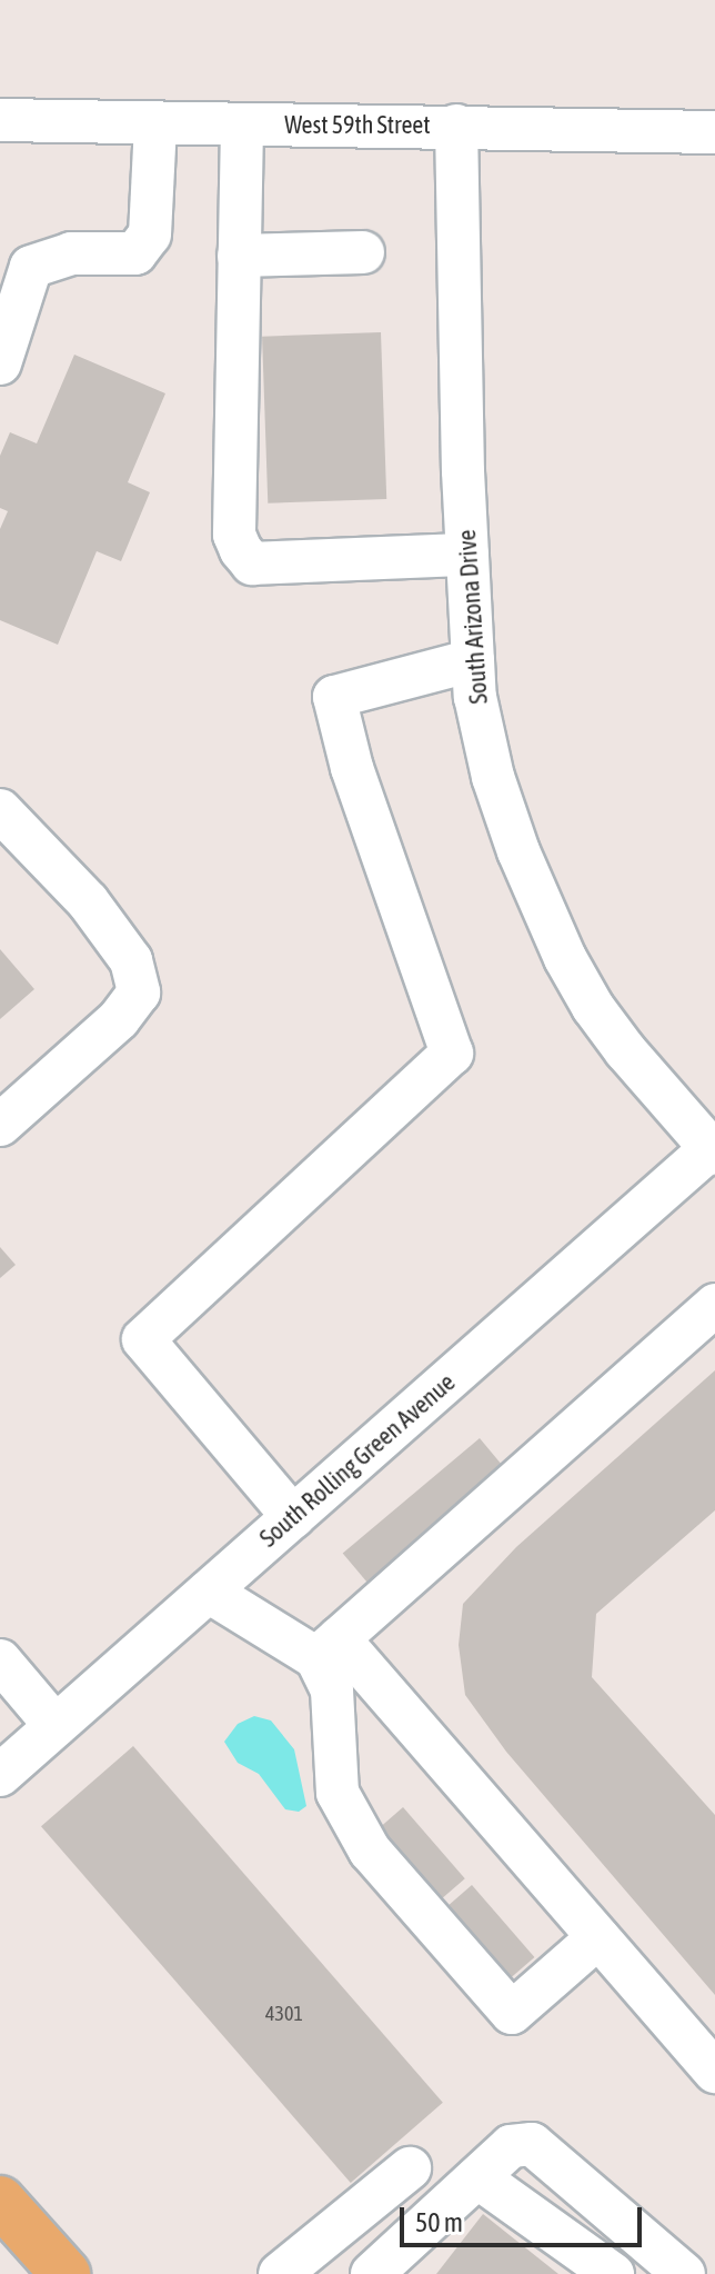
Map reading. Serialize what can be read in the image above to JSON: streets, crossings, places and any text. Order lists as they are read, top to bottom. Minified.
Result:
{"streets":{"street":["West 59th Street","South Arizona Drive","South Rolling Green Avenue"]},"crossings":[["West 59th Street","South Arizona Drive"],["South Arizona Drive","South Rolling Green Avenue"]],"house_numbers":["4301"],"scale_bar":"50 m"}
